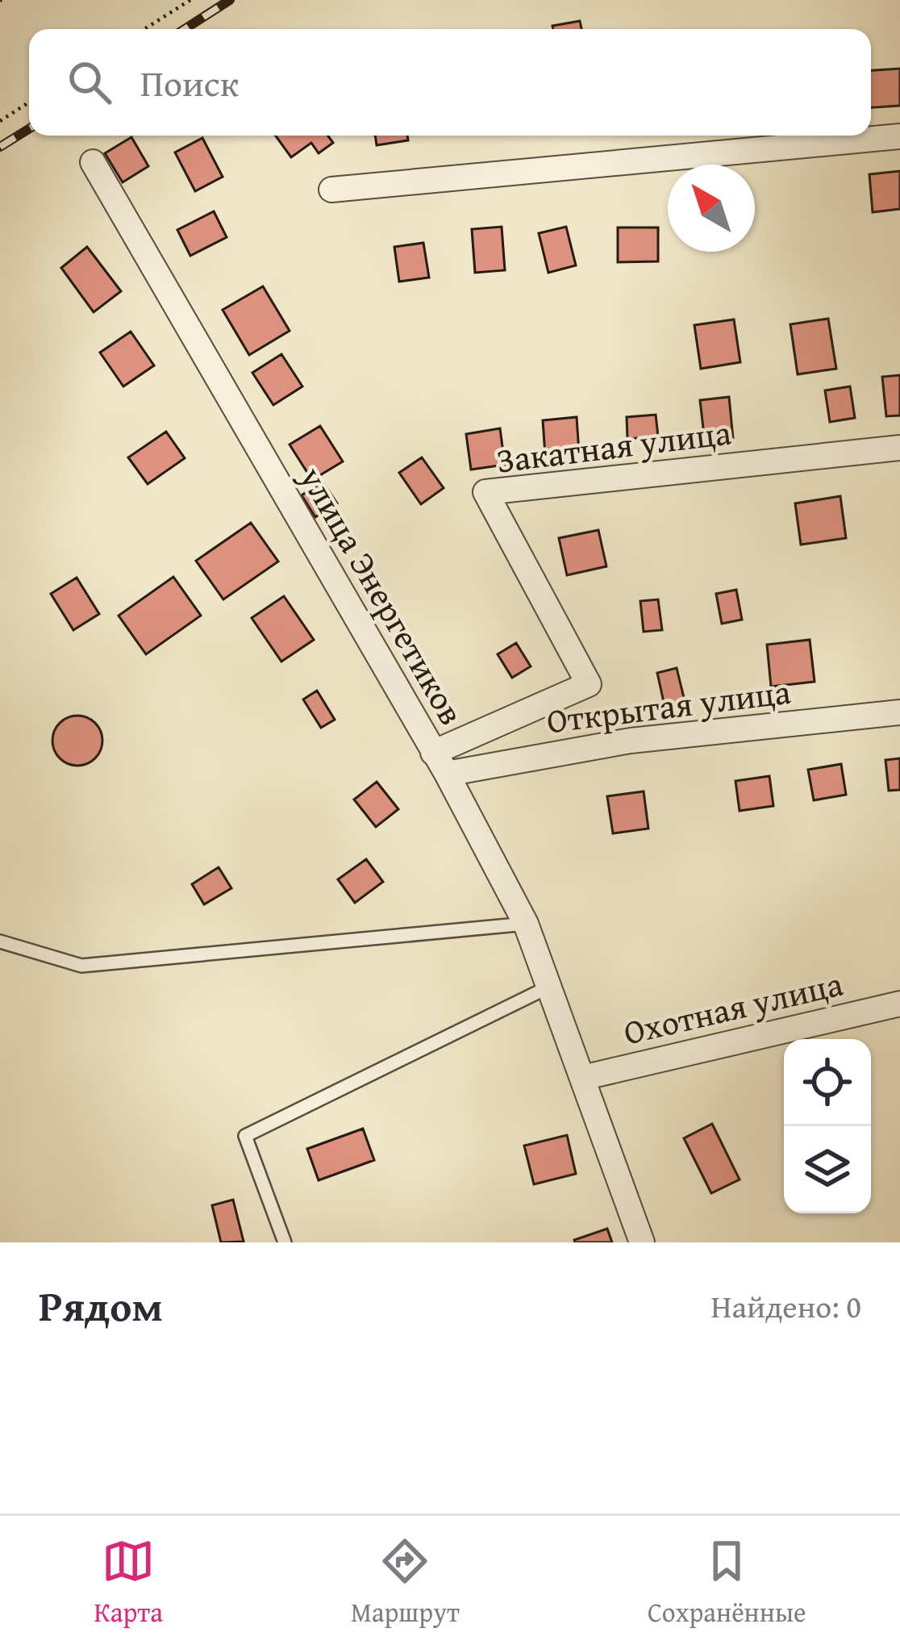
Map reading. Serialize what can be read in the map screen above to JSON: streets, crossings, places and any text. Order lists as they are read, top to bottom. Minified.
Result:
{"streets":{"street":["Закатная улица","улица Энергетиков","Открытая улица","Охотная улица"]},"crossings":[["Закатная улица","улица Энергетиков"],["улица Энергетиков","Открытая улица"],["улица Энергетиков","Охотная улица"]],"north":"top left","page":{"search":"Поиск","heading":["Рядом","Найдено: 0"],"nav":["Карта","Маршрут","Сохранённые"]}}
